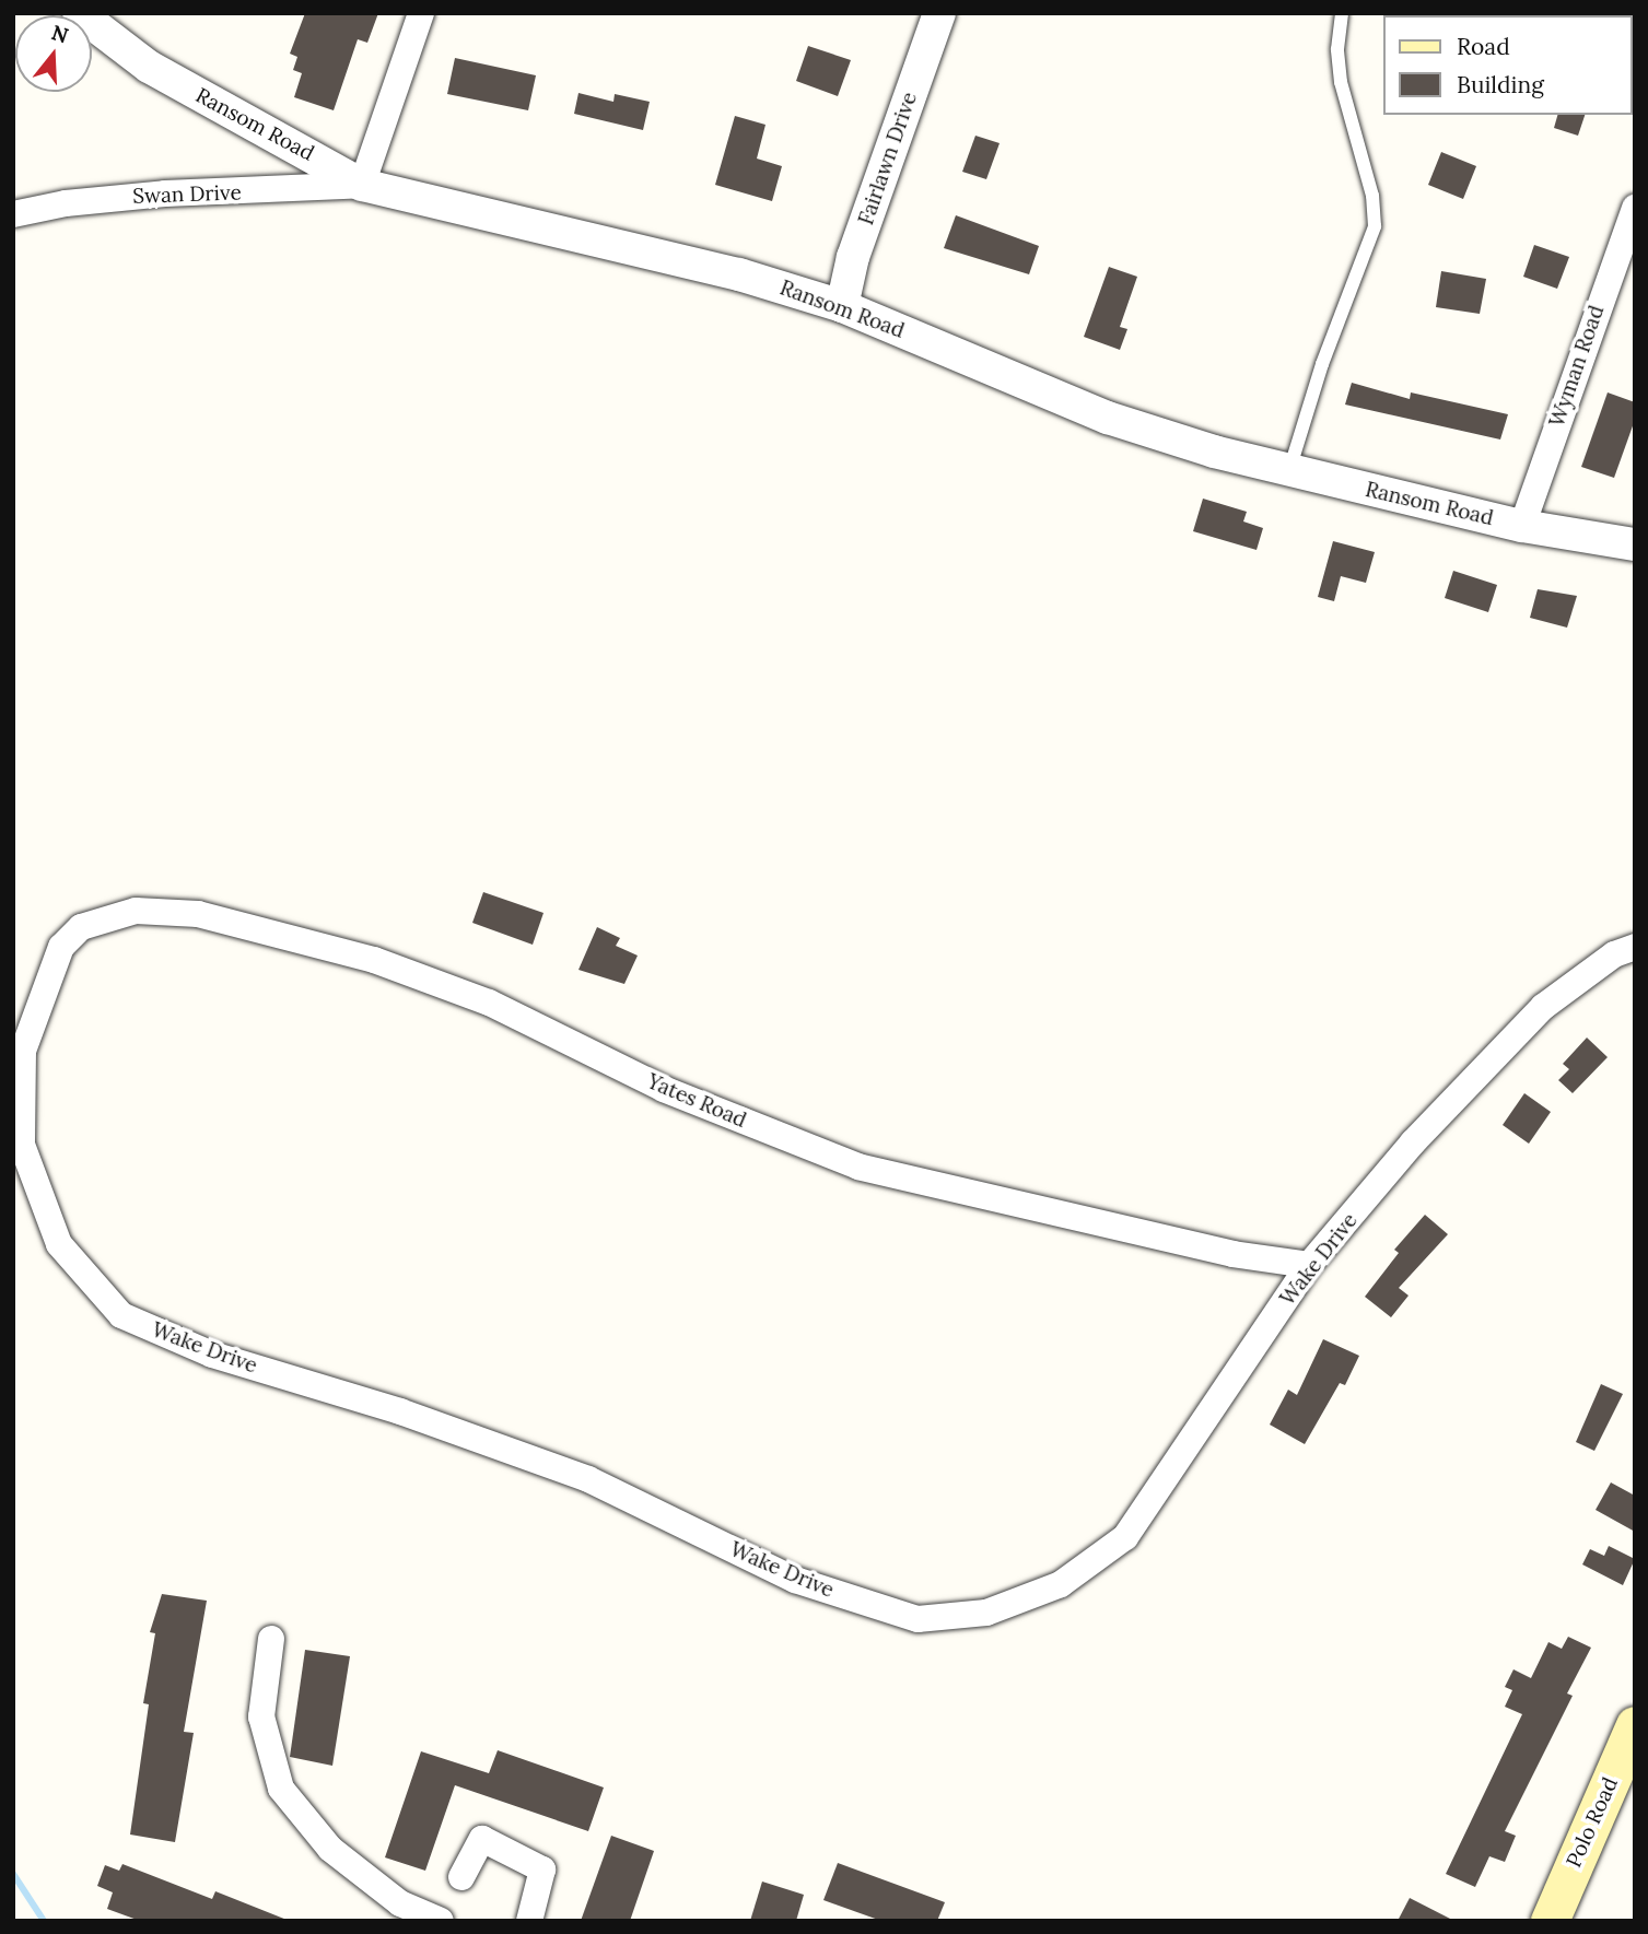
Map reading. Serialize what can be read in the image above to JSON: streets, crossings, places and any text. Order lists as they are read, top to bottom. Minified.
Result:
{"streets":{"main road":["Polo Road"],"street":["Ransom Road","Fairlawn Drive","Swan Drive","Wyman Road","Yates Road","Wake Drive"]},"crossings":[["Ransom Road","Fairlawn Drive"],["Ransom Road","Swan Drive"],["Ransom Road","Wyman Road"],["Yates Road","Wake Drive"]],"legend":["Road","Building"],"north":"top"}
